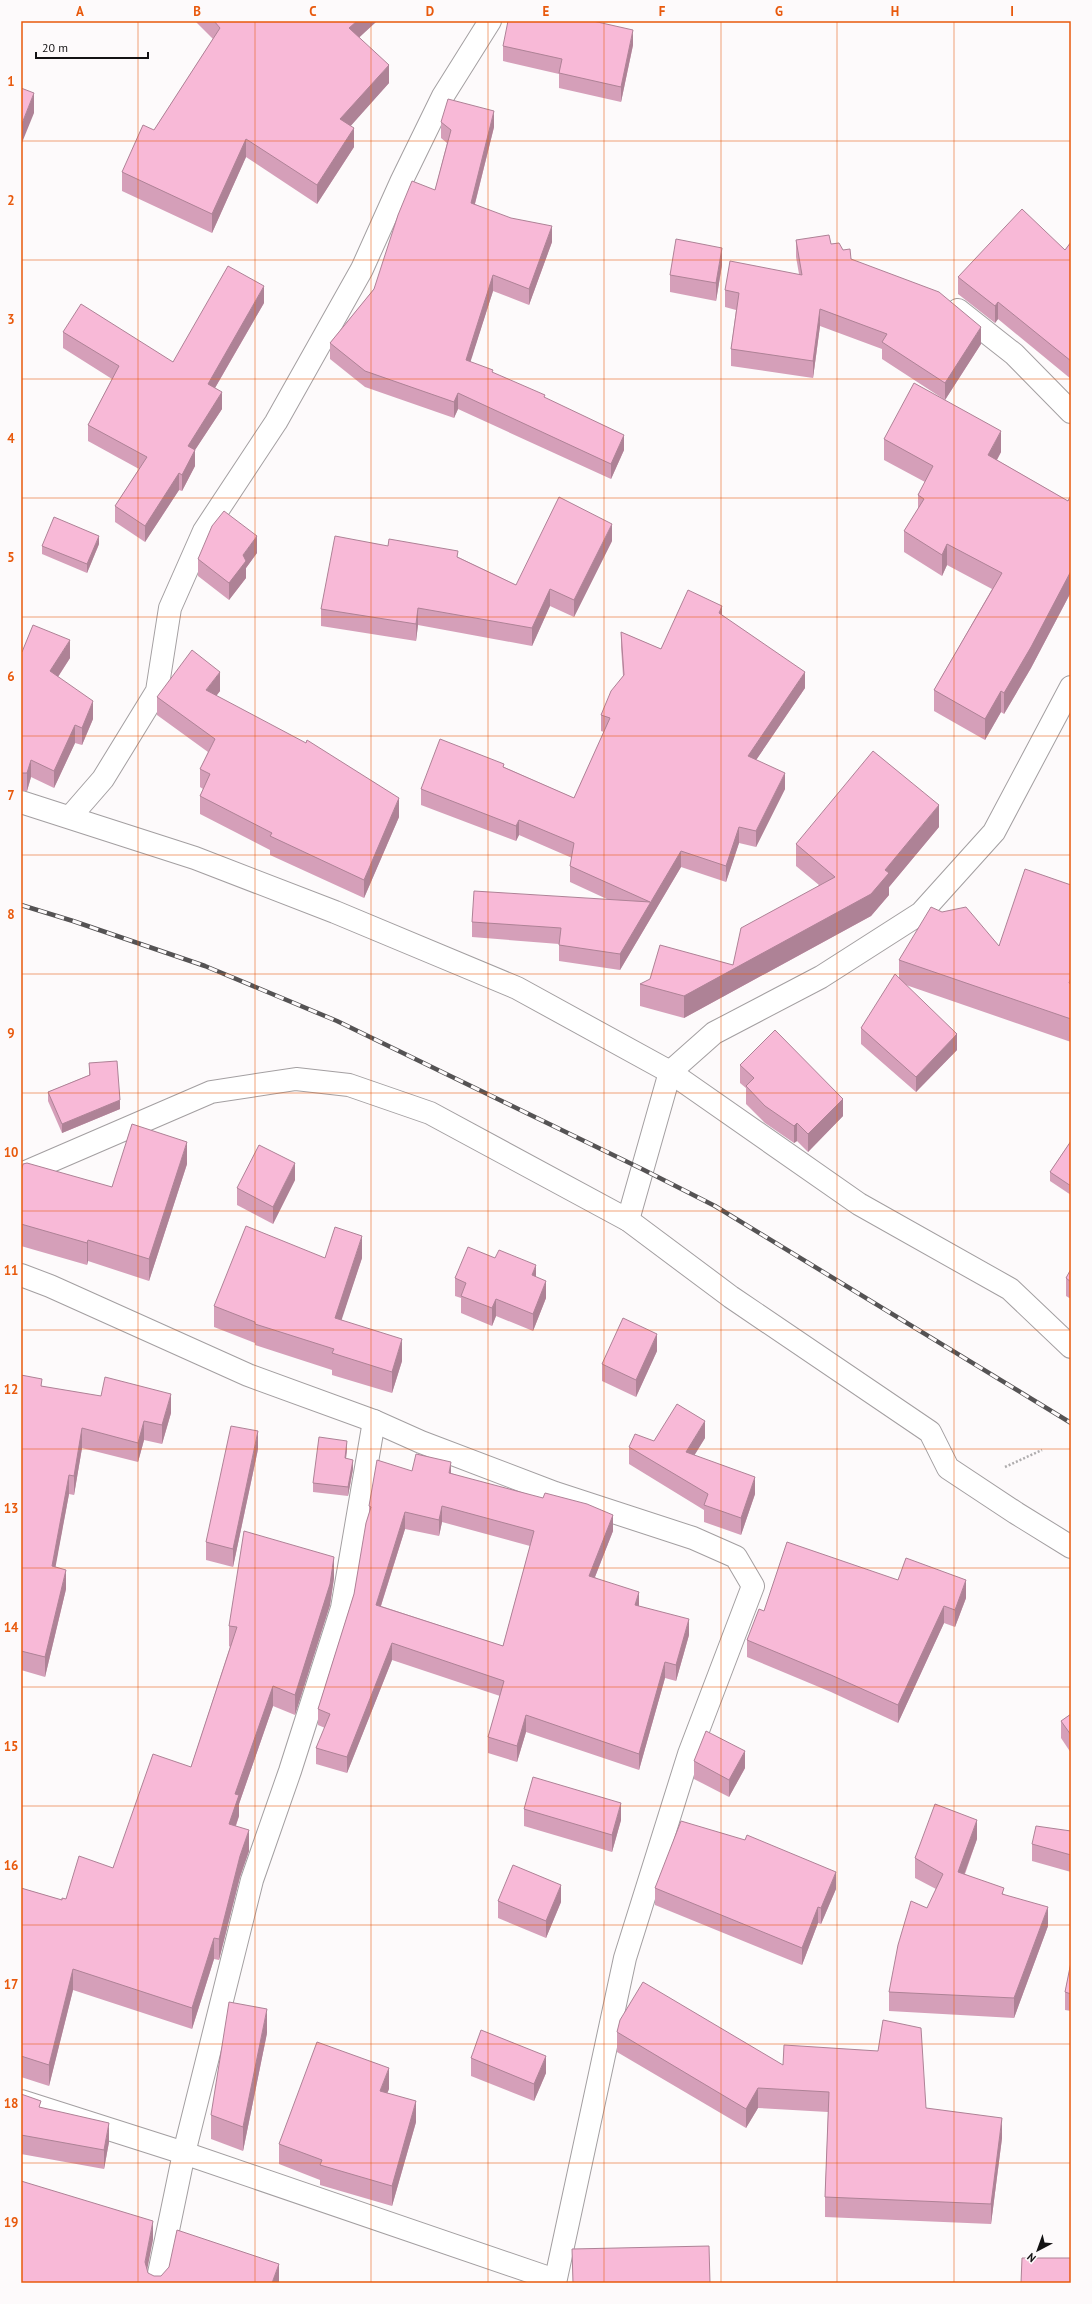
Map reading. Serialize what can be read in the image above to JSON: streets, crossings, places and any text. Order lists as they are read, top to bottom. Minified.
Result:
{"scale_bar":"20 m","north":"bottom left","grid":{"columns":["A","B","C","D","E","F","G","H","I"],"rows":["1","2","3","4","5","6","7","8","9","10","11","12","13","14","15","16","17","18","19"]}}
